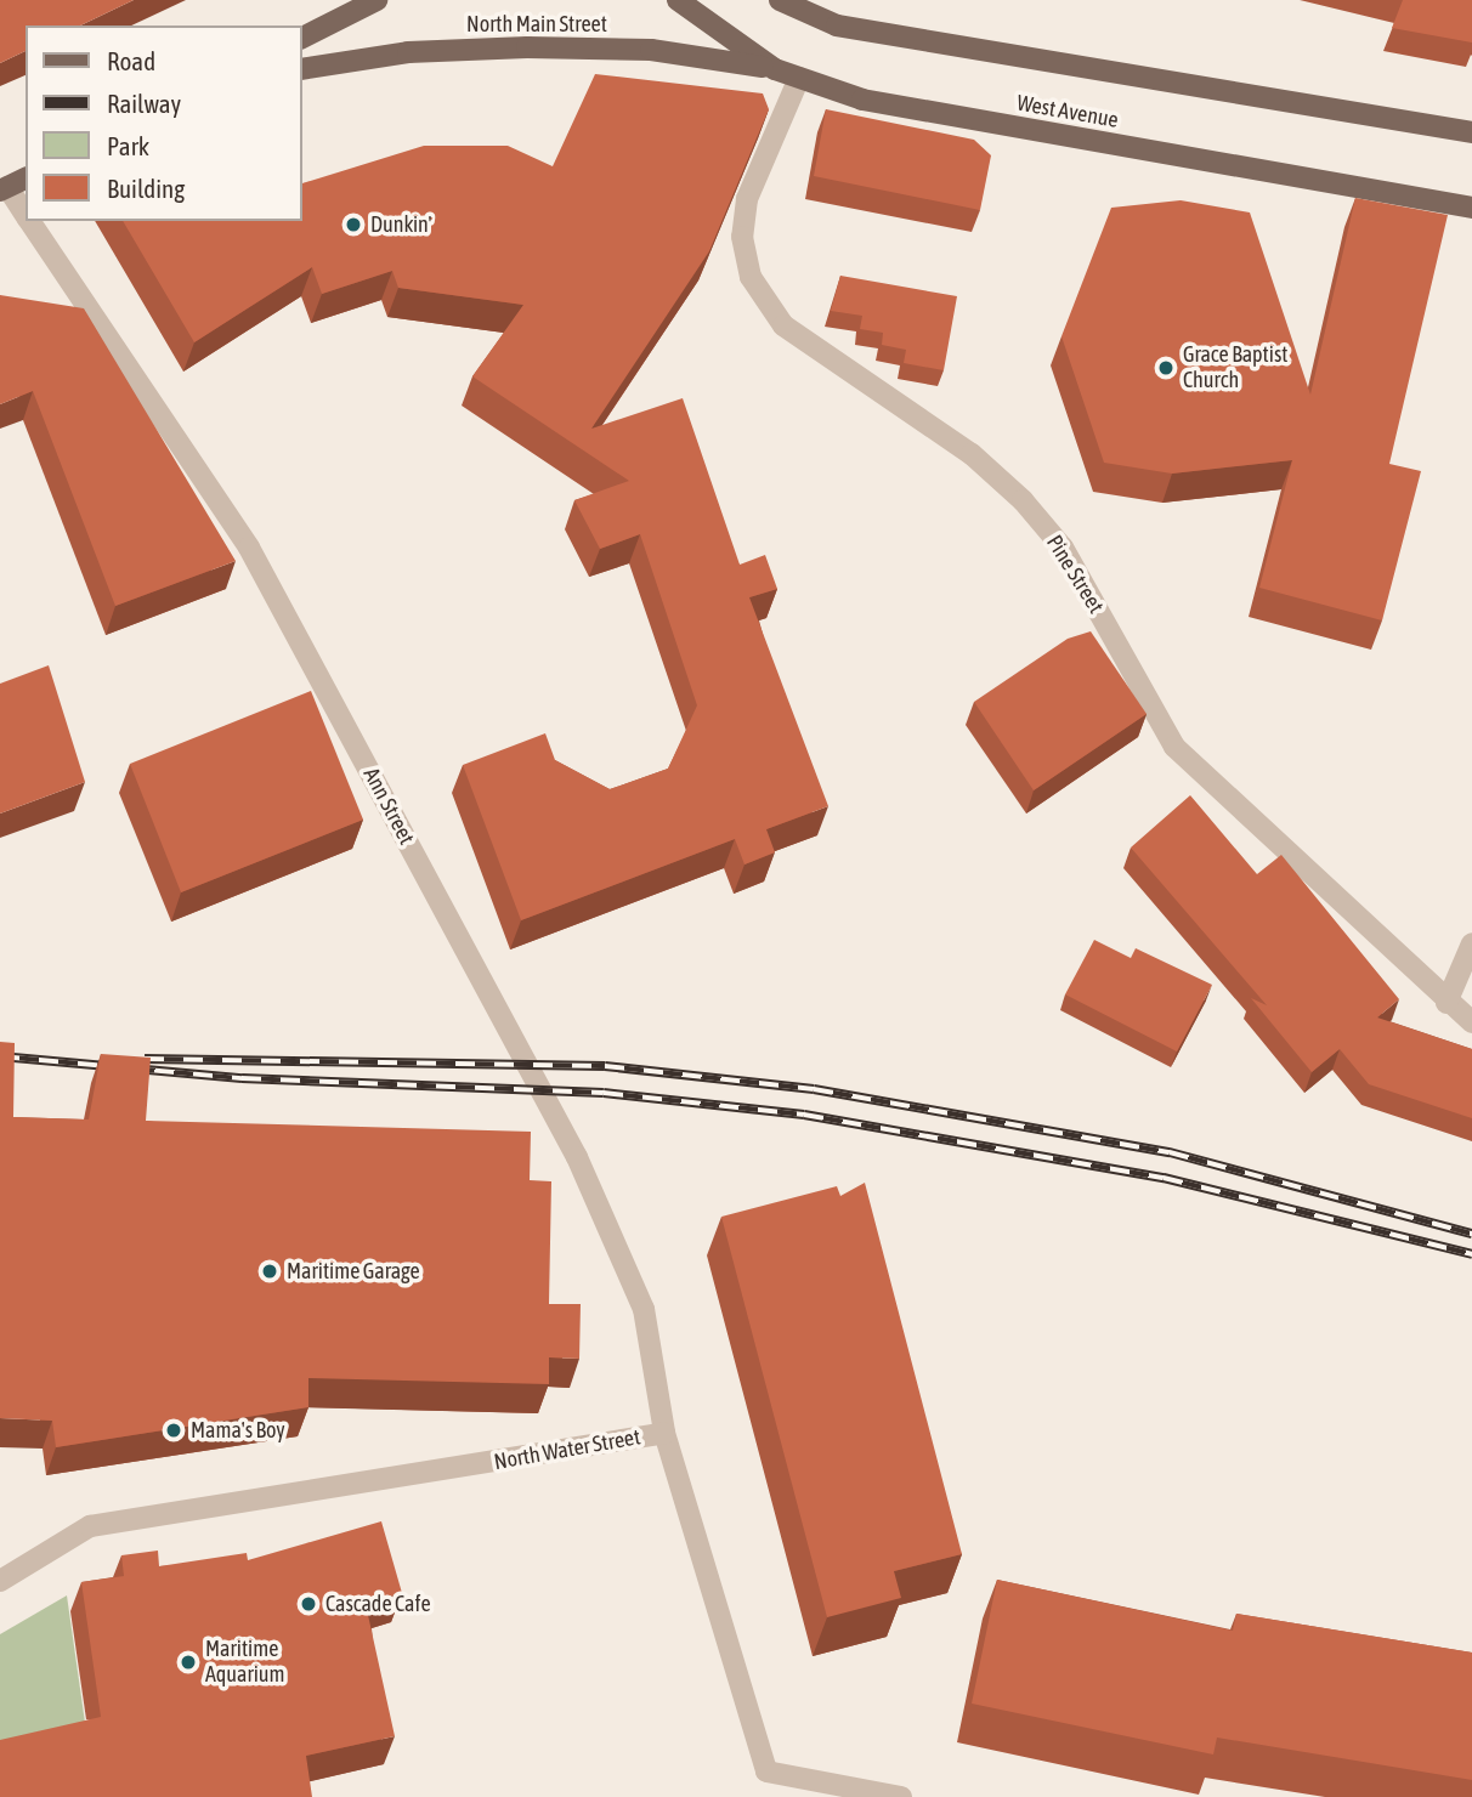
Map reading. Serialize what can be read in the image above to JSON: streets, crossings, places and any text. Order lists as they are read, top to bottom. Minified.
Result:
{"streets":{"main road":["North Main Street","West Avenue"],"street":["Pine Street","Ann Street","North Water Street"]},"crossings":[["North Main Street","West Avenue"],["West Avenue","Pine Street"],["Ann Street","North Water Street"]],"places":["Dunkin'","Grace Baptist Church","Maritime Garage","Mama's Boy","Cascade Cafe","Maritime Aquarium"],"legend":["Road","Railway","Park","Building"]}
